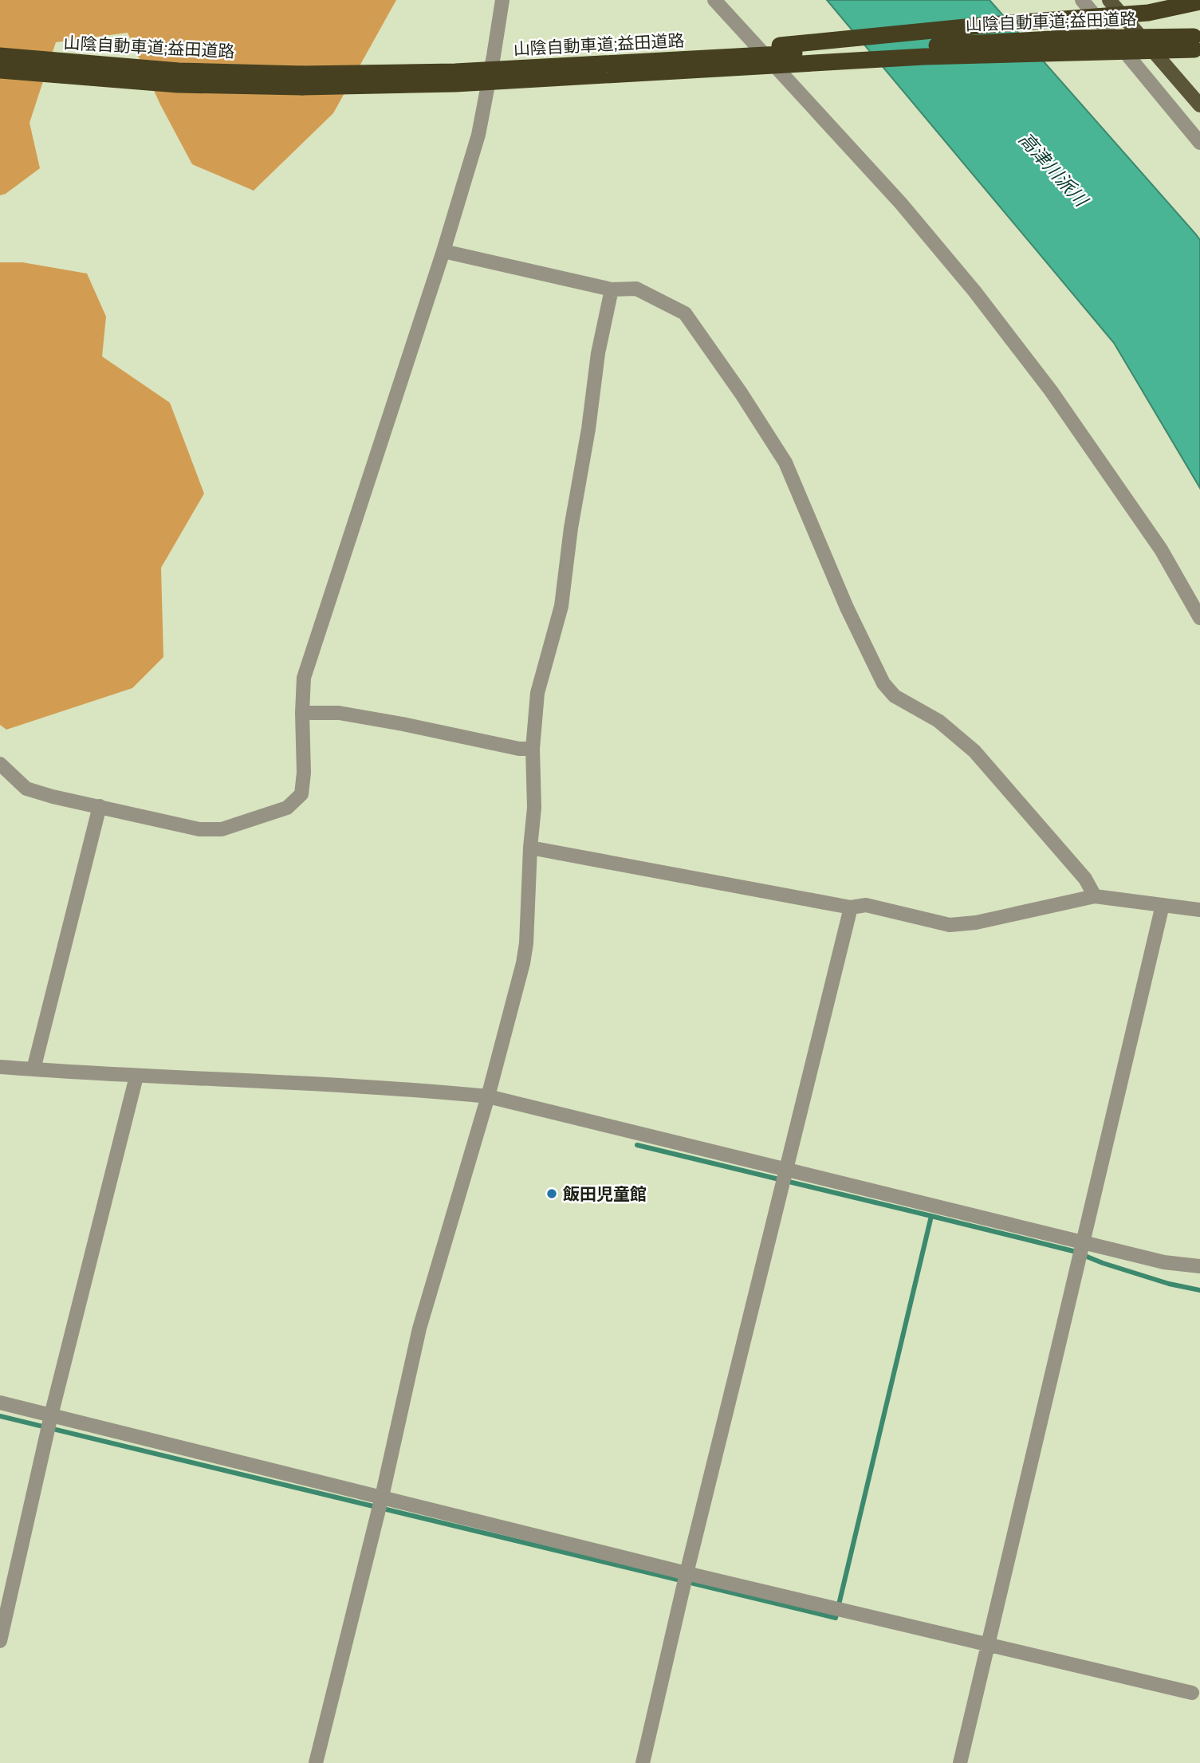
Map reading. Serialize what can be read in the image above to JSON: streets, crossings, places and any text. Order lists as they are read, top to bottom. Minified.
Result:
{"streets":{"highway":["山陰自動車道;益田道路"]},"water":["高津川派川"],"places":["飯田児童館"]}
